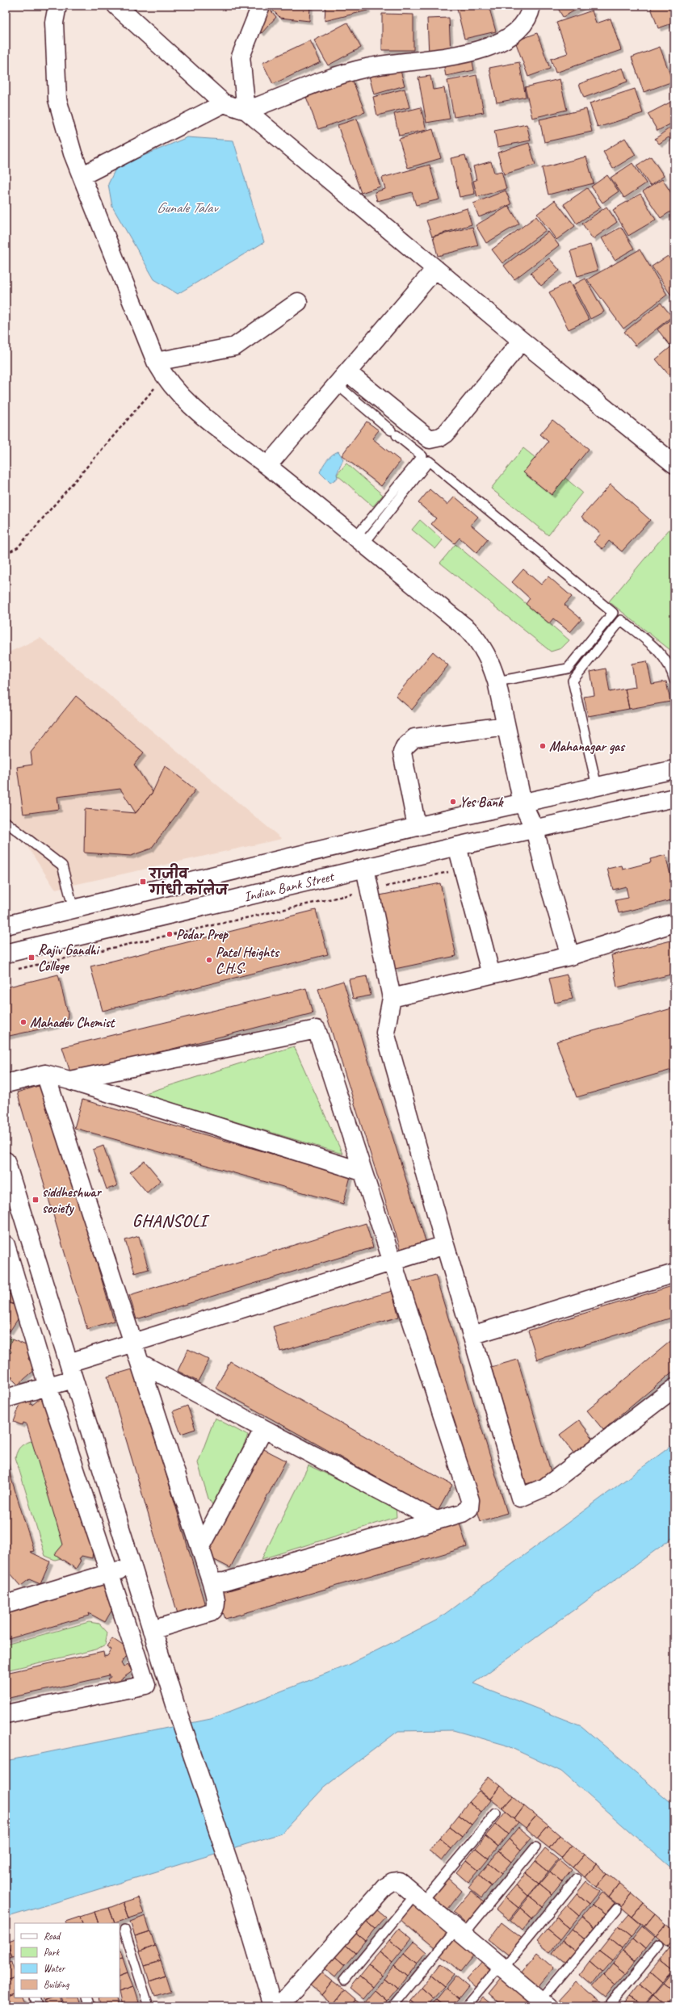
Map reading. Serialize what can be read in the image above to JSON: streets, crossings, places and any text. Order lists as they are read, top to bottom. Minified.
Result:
{"streets":{"street":["Indian Bank Street"]},"districts":["GHANSOLI"],"water":["Gunale Talav"],"places":{"other":["Mahanagar gas","Yes Bank","Podar Prep","Patel Heights C.H.S.","Mahadev Chemist"],"transit":["राजीव गांधी कॉलेज","Rajiv Gandhi College","siddheshwar society"]},"legend":["Road","Park","Water","Building"]}
